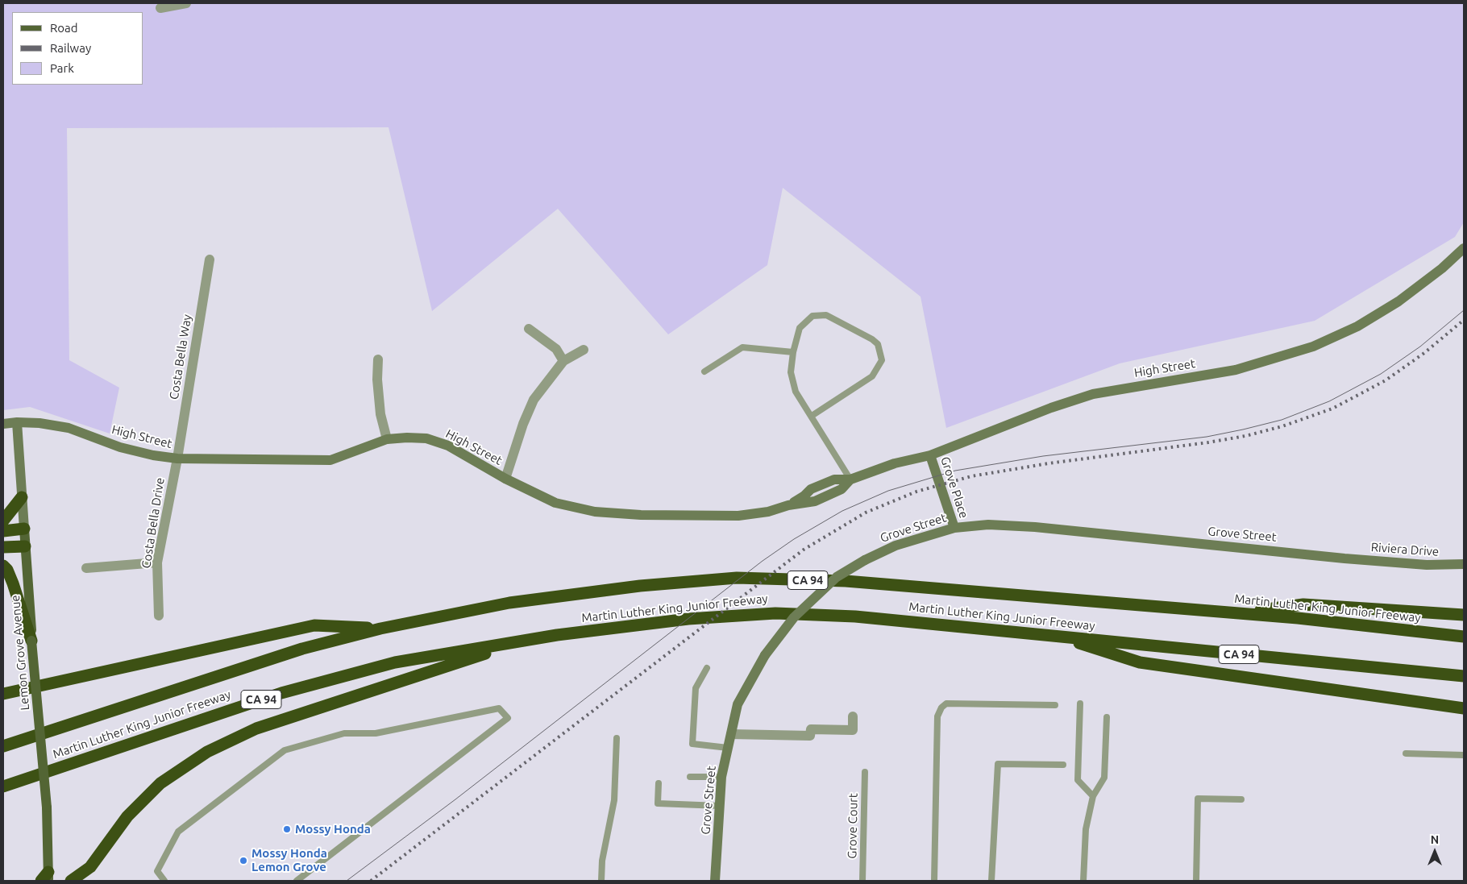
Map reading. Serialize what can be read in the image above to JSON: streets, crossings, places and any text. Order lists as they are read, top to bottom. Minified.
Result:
{"streets":{"highway":["CA 94","Martin Luther King Junior Freeway"],"main road":["High Street","Grove Place","Grove Street","Riviera Drive","Lemon Grove Avenue"],"street":["Costa Bella Way","Costa Bella Drive"],"lane":["Grove Court"]},"crossings":[["Costa Bella Way","High Street"],["Costa Bella Way","Costa Bella Drive"],["High Street","Grove Place"],["High Street","Costa Bella Drive"],["High Street","Lemon Grove Avenue"],["Grove Place","Grove Street"],["Grove Street","Riviera Drive"]],"places":["Mossy Honda","Mossy Honda Lemon Grove"],"legend":["Road","Railway","Park"],"north":"top"}
